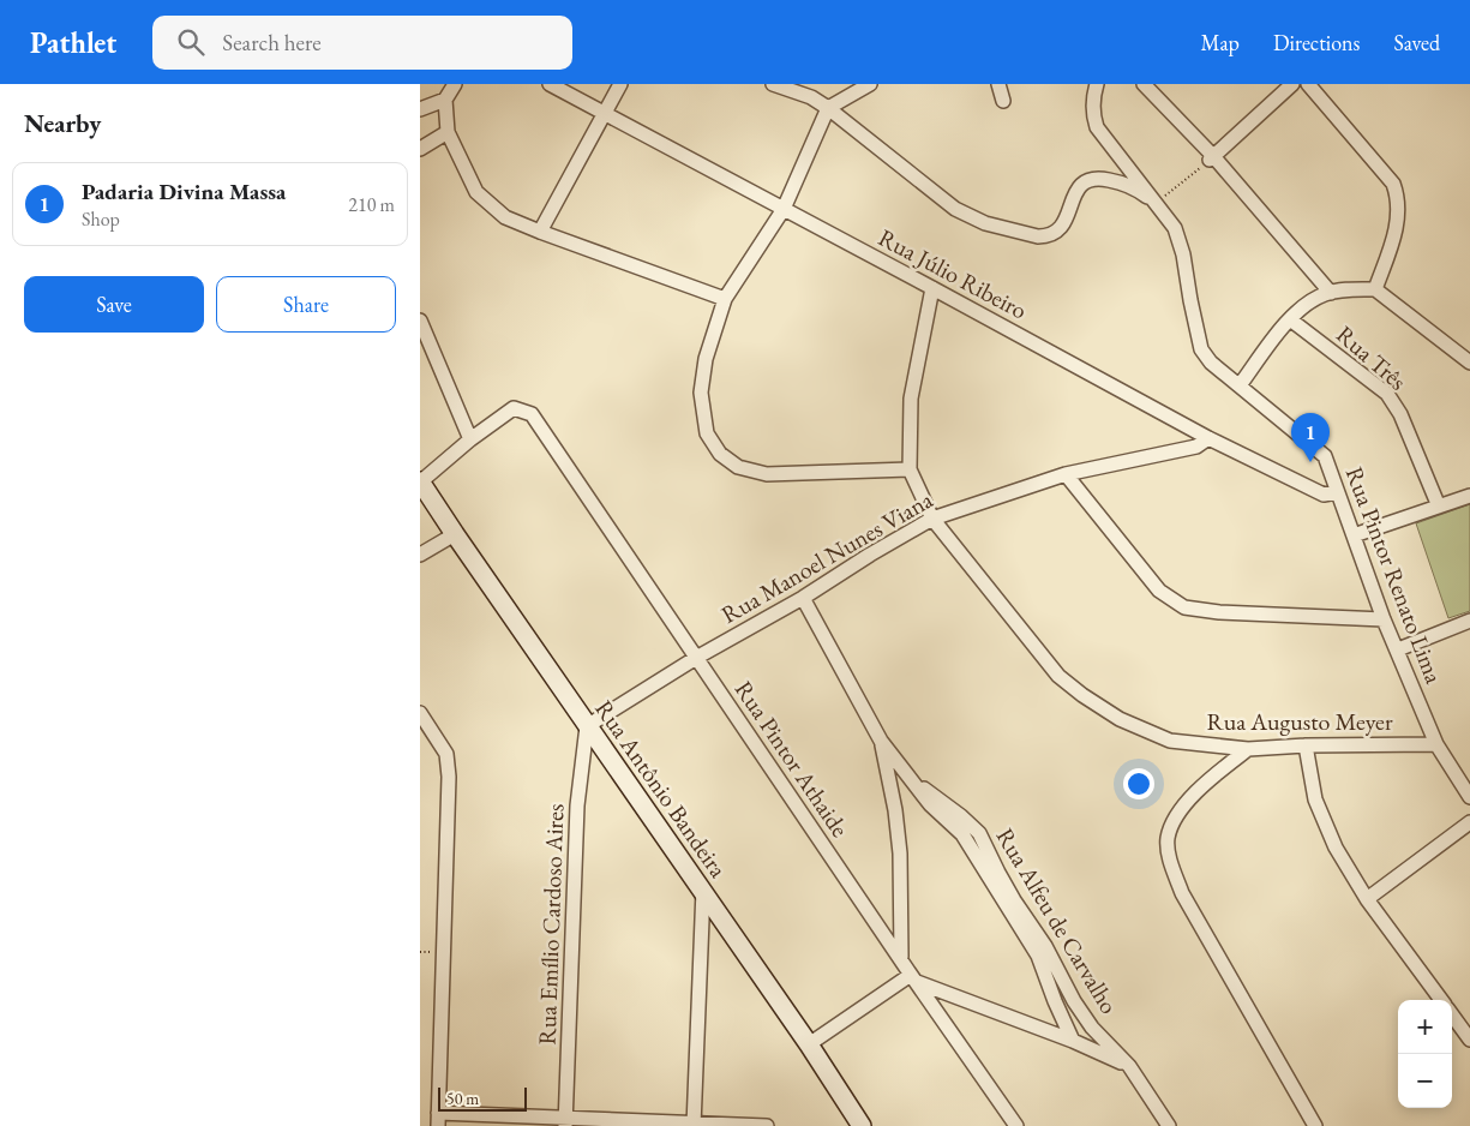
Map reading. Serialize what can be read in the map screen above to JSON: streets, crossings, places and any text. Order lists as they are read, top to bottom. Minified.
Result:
{"streets":{"street":["Rua Júlio Ribeiro","Rua Três","Rua Manoel Nunes Viana","Rua Pintor Renato Lima","Rua Augusto Meyer","Rua Pintor Athaide","Rua Antônio Bandeira","Rua Alfeu de Carvalho","Rua Emílio Cardoso Aires"]},"crossings":[["Rua Júlio Ribeiro","Rua Manoel Nunes Viana"],["Rua Júlio Ribeiro","Rua Pintor Renato Lima"],["Rua Manoel Nunes Viana","Rua Augusto Meyer"],["Rua Manoel Nunes Viana","Rua Pintor Athaide"],["Rua Manoel Nunes Viana","Rua Antônio Bandeira"],["Rua Manoel Nunes Viana","Rua Alfeu de Carvalho"],["Rua Manoel Nunes Viana","Rua Emílio Cardoso Aires"],["Rua Pintor Renato Lima","Rua Augusto Meyer"],["Rua Antônio Bandeira","Rua Emílio Cardoso Aires"]],"scale_bar":"50 m","page":{"header":"Pathlet","search":"Search here","nav":["Map","Directions","Saved"],"heading":"Nearby","list":[{"mark":"1","name":"Padaria Divina Massa","note":"Shop","value":"210 m"}],"buttons":["Save","Share"],"pins":"1","map_buttons":["+","−"],"scale":"50 m"}}
